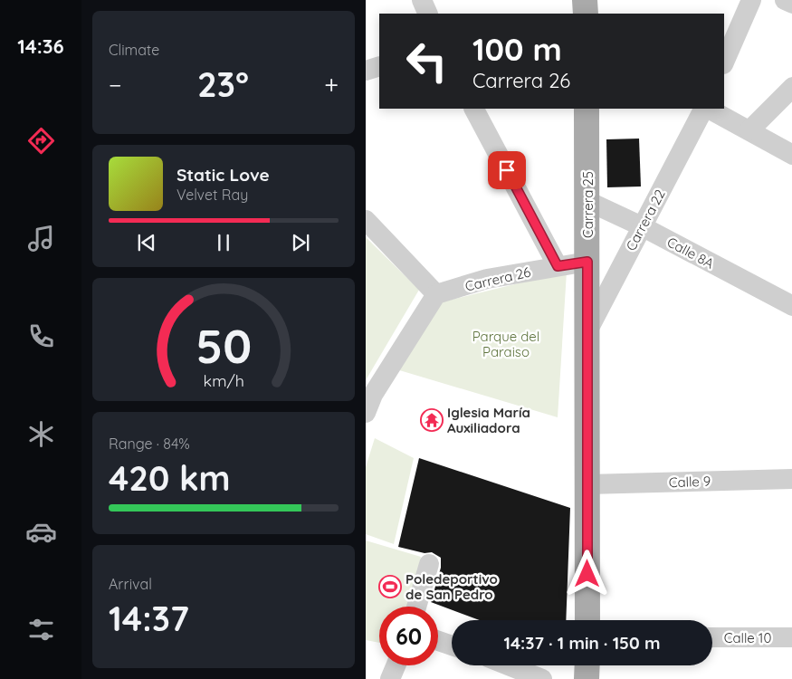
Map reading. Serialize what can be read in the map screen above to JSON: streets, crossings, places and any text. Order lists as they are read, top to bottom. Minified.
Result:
{"streets":{"main road":["Carrera 25"],"street":["Carrera 22","Calle 8A","Carrera 26","Calle 9","Calle 10"]},"crossings":[["Carrera 25","Carrera 22"],["Carrera 25","Calle 8A"],["Carrera 25","Carrera 26"],["Carrera 25","Calle 9"],["Carrera 22","Calle 8A"]],"parks":["Parque del Paraiso"],"places":{"temple":["Iglesia María Auxiliadora"],"sports":["Poledeportivo de San Pedro"]},"page":{"tabs":"14:36","tile":["Climate",["Range · 84%","420 km"],["Arrival","14:37"]],"turn":["100 m","Carrera 26"],"heat":["−","23°","+"],"song":["Static Love","Velvet Ray"],"limit":"60","trip":"14:37 · 1 min · 150 m","gauge":["50","km/h"]}}
